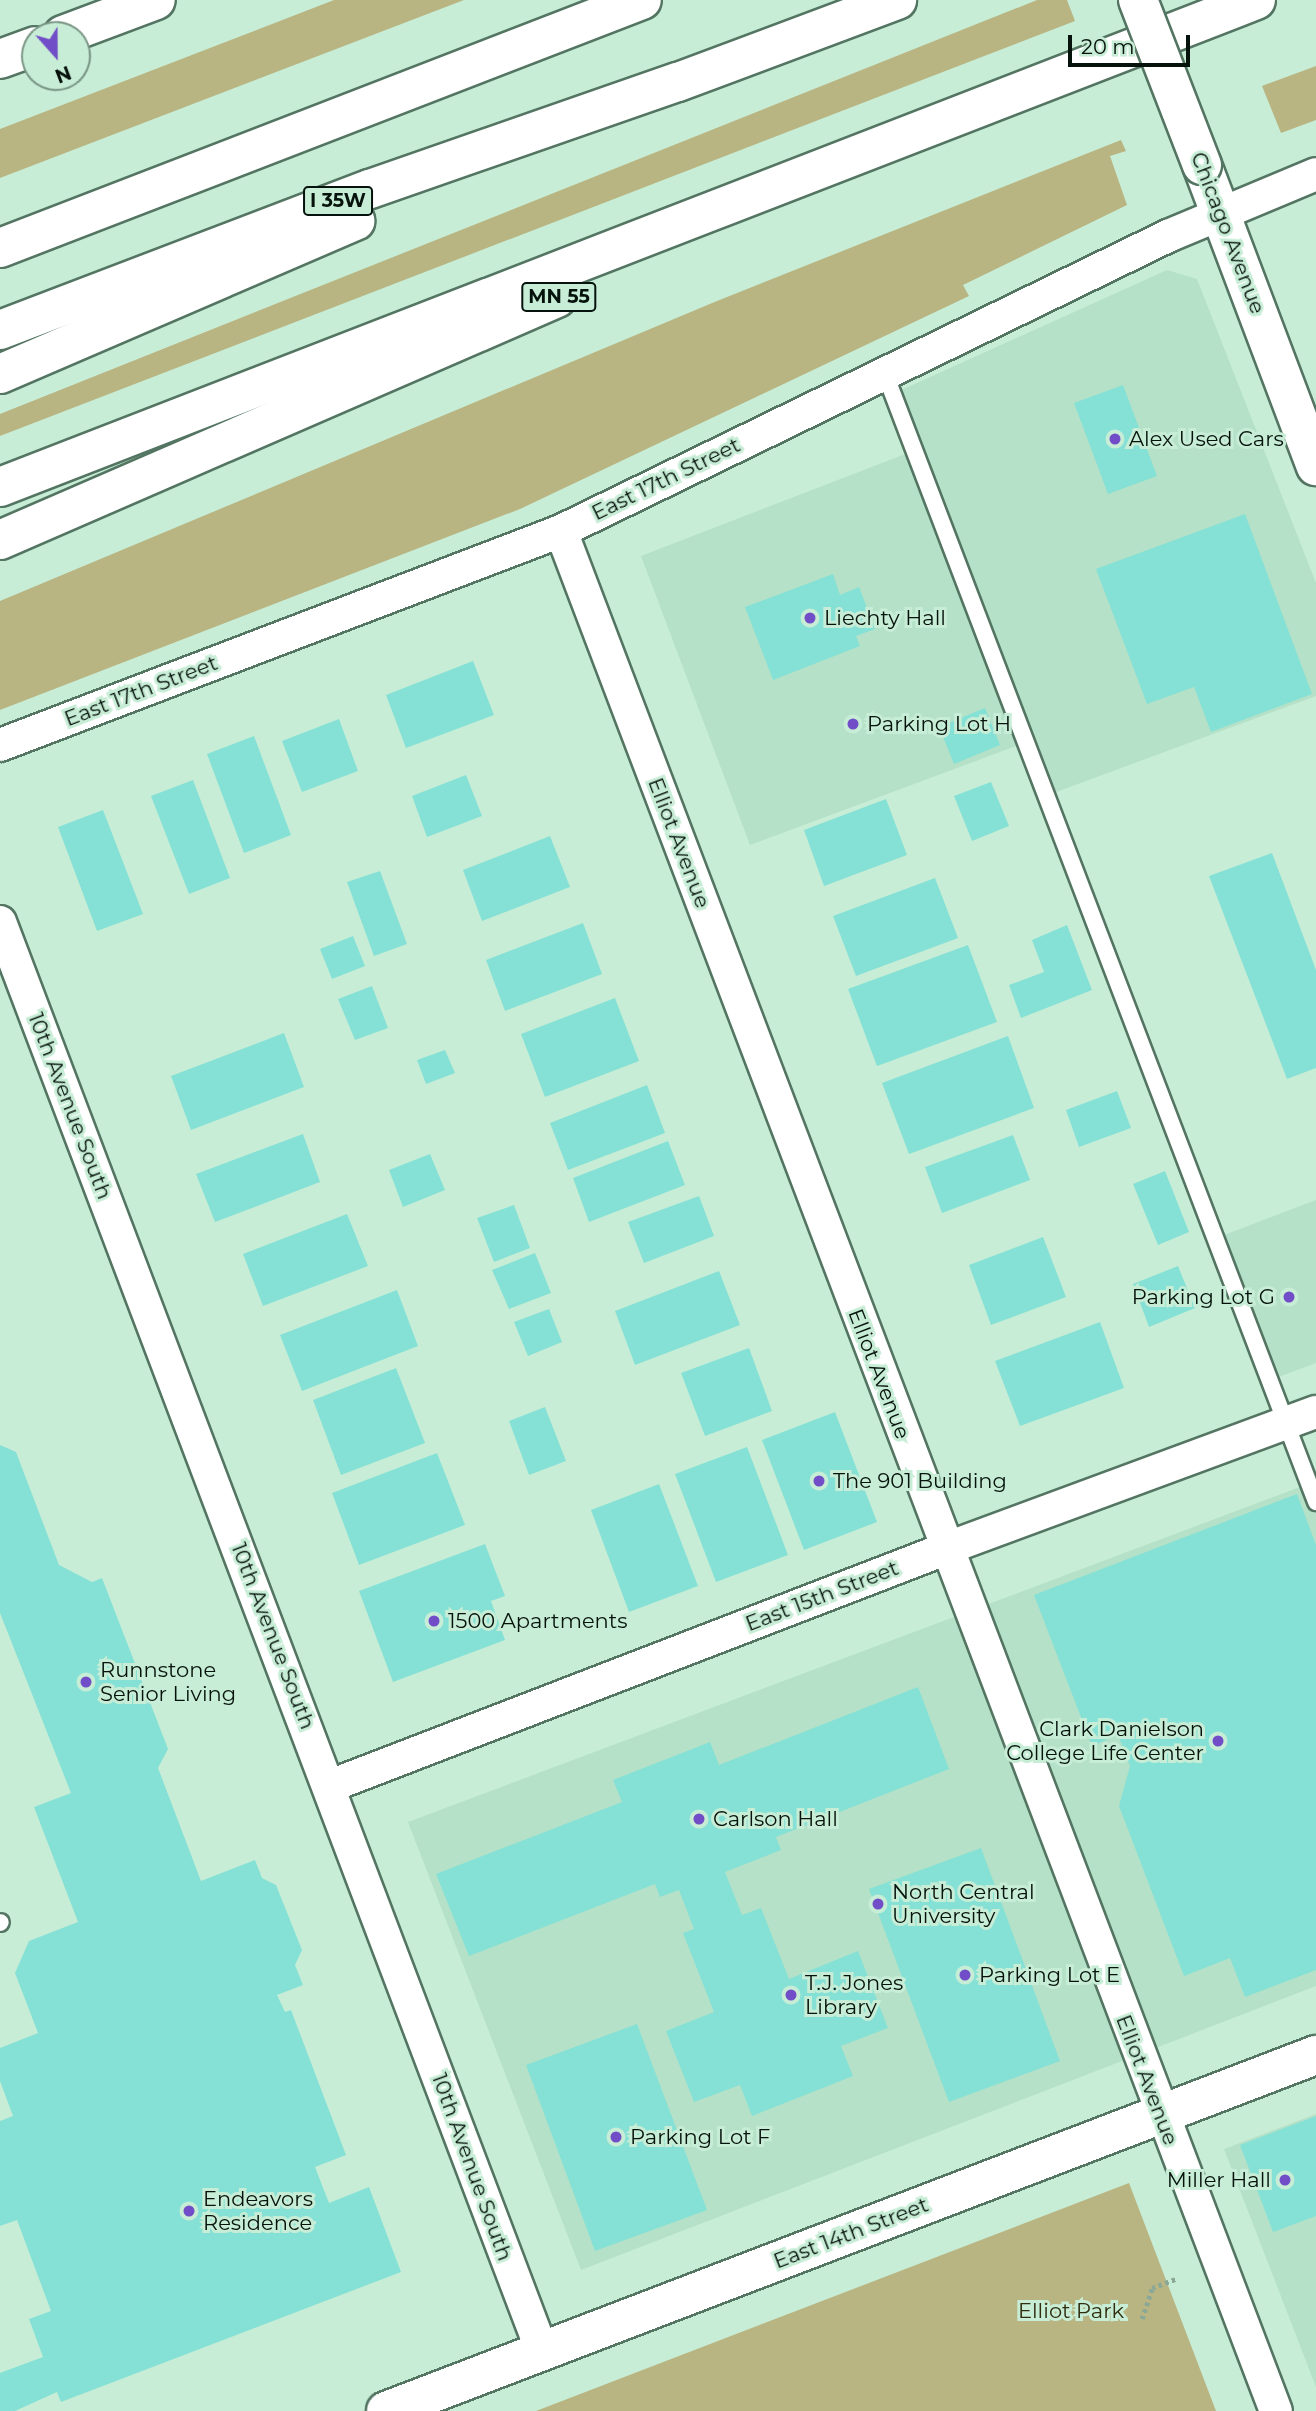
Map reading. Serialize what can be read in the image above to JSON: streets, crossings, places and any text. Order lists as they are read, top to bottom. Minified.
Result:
{"streets":{"main road":["I 35W","Chicago Avenue","MN 55","East 14th Street"],"street":["East 17th Street","Elliot Avenue","10th Avenue South","East 15th Street"]},"crossings":[["Chicago Avenue","East 17th Street"],["East 17th Street","Elliot Avenue"],["Elliot Avenue","East 15th Street"],["Elliot Avenue","East 14th Street"],["10th Avenue South","East 15th Street"],["10th Avenue South","East 14th Street"]],"parks":["Elliot Park"],"places":["Alex Used Cars","Liechty Hall","Parking Lot H","Parking Lot G","The 901 Building","1500 Apartments","Runnstone Senior Living","Clark Danielson College Life Center","Carlson Hall","North Central University","Parking Lot E","T.J. Jones Library","Parking Lot F","Miller Hall","Endeavors Residence"],"scale_bar":"20 m","north":"bottom"}
